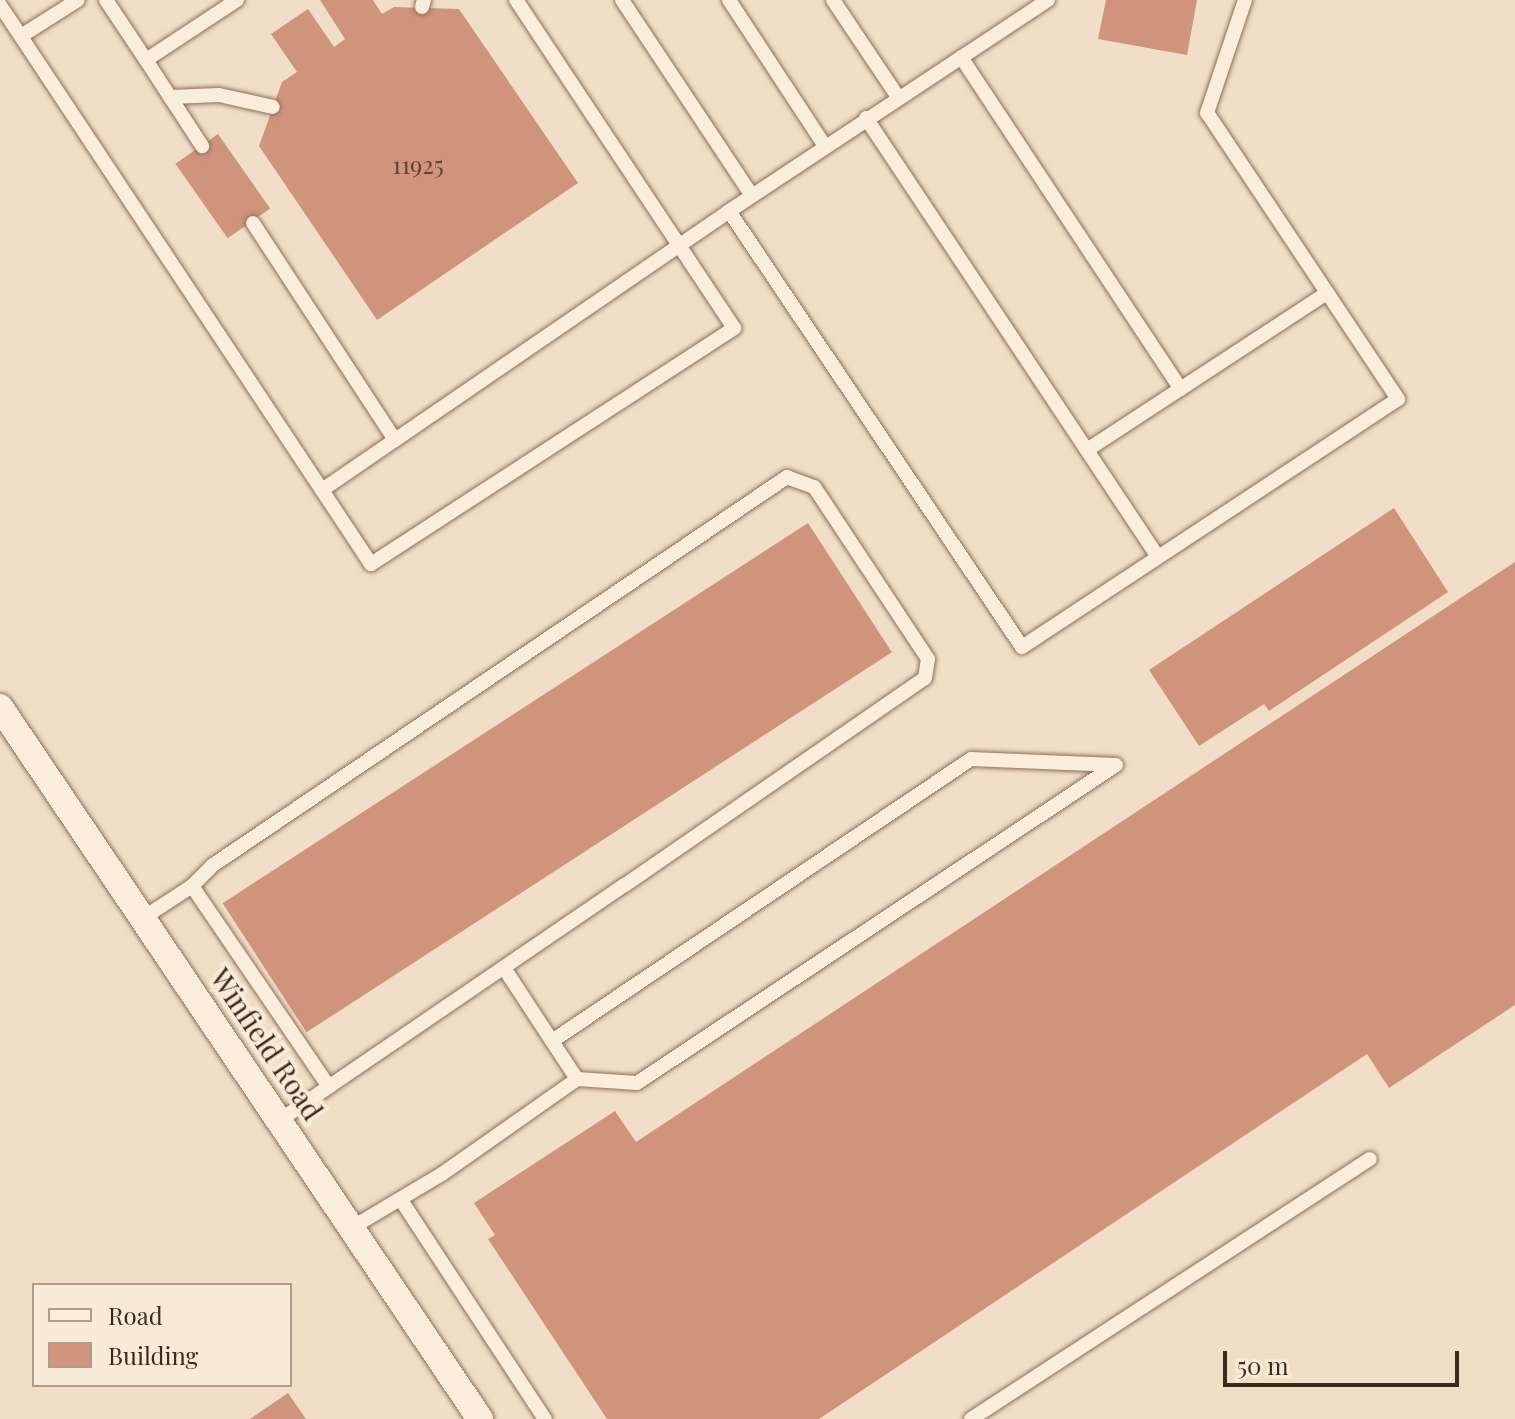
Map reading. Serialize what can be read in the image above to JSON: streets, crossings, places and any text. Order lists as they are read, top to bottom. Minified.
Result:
{"streets":{"street":["Winfield Road"]},"house_numbers":["11925"],"legend":["Road","Building"],"scale_bar":"50 m"}
